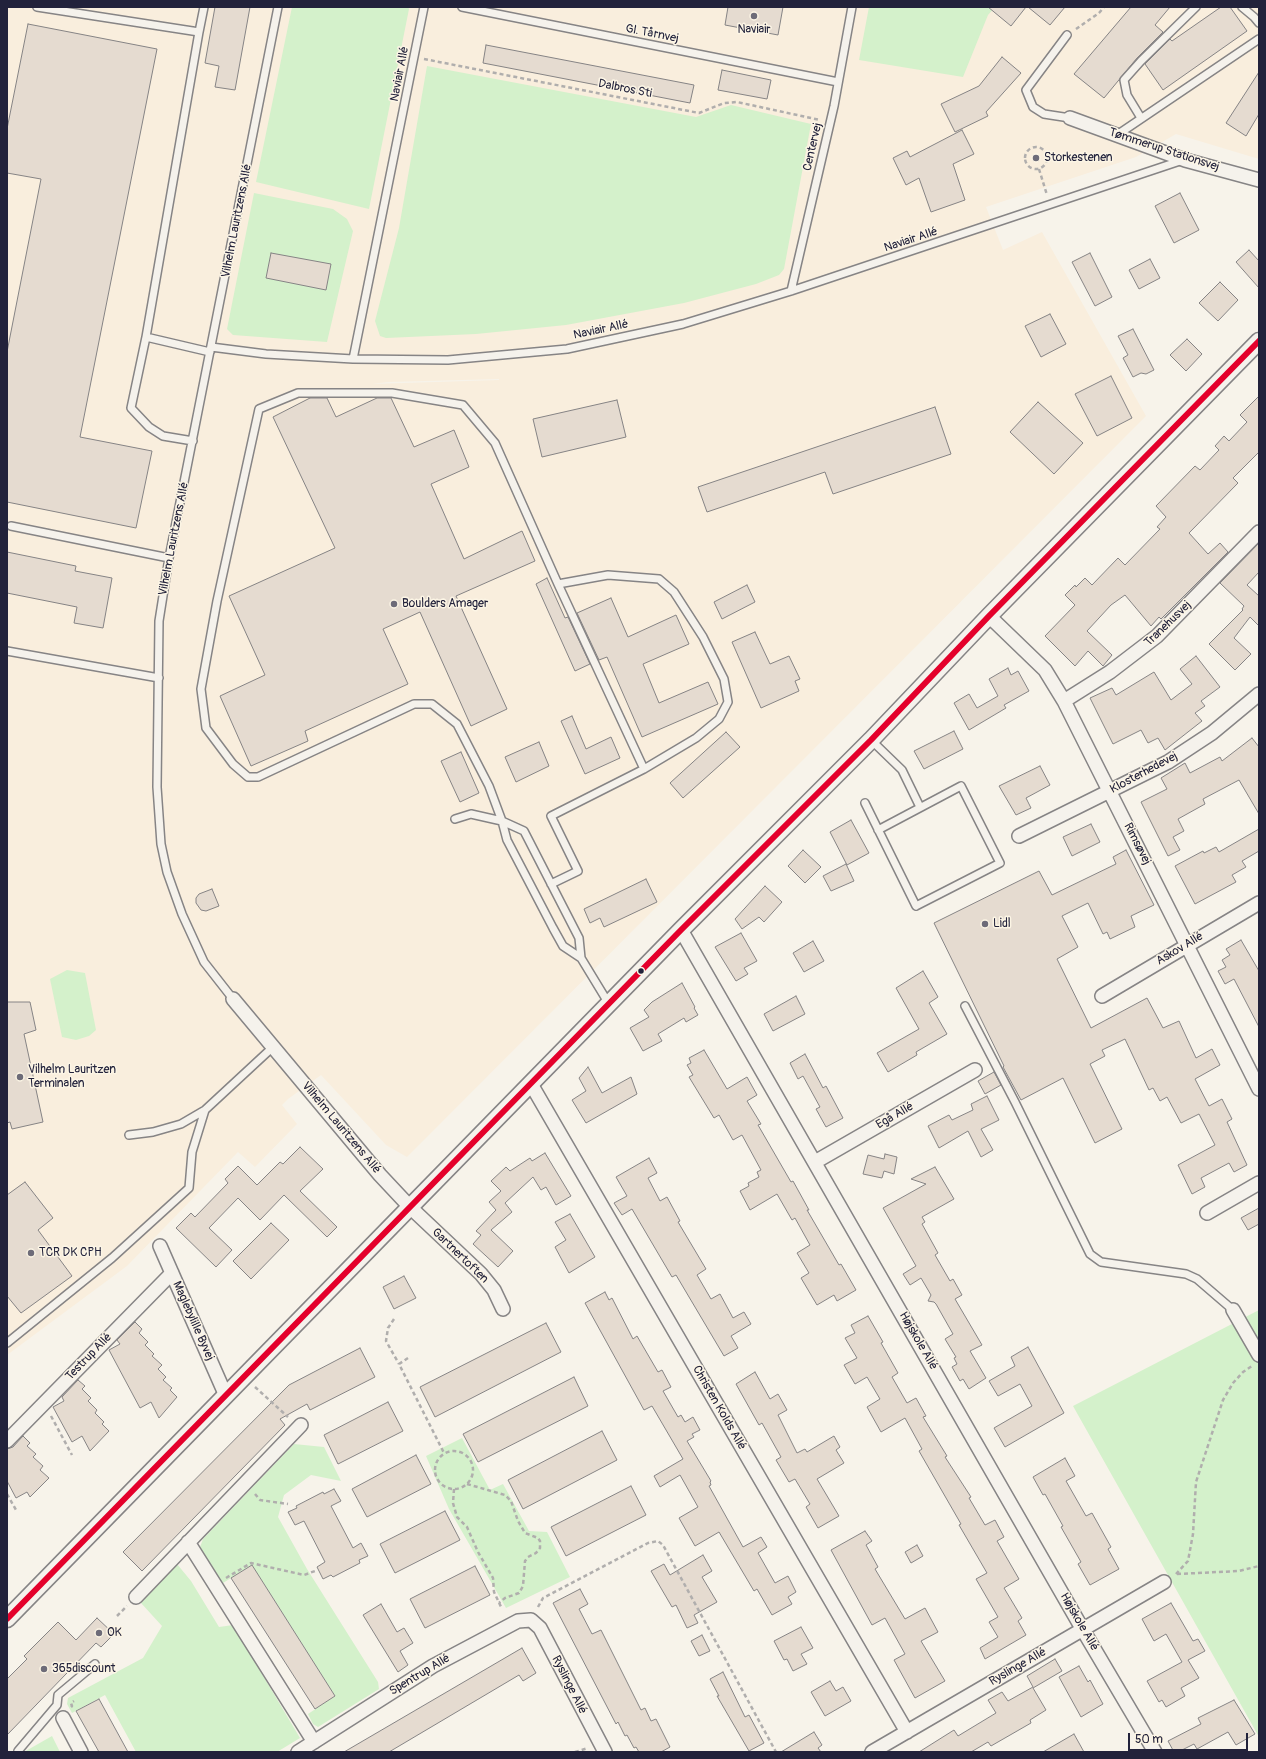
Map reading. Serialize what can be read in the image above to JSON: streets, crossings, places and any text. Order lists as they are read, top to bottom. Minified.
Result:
{"streets":{"street":["Tømmerup Stationsvej","Vilhelm Lauritzens Allé","Tranehusvej","Klosterhedevej","Rimsøvej","Askov Allé","Egå Allé","Gartnertoften","Maglebylille Byvej","Højskole Allé","Testrup Allé","Christen Kolds Allé","Ryslinge Allé","Spentrup Allé"],"lane":["Gl. Tårnvej","Naviair Allé","Centervej"],"path":["Dalbros Sti"]},"crossings":[["Gl. Tårnvej","Centervej"],["Naviair Allé","Dalbros Sti"],["Naviair Allé","Centervej"],["Naviair Allé","Tømmerup Stationsvej"],["Dalbros Sti","Centervej"],["Vilhelm Lauritzens Allé","Gartnertoften"],["Tranehusvej","Rimsøvej"],["Klosterhedevej","Rimsøvej"],["Rimsøvej","Askov Allé"],["Egå Allé","Højskole Allé"],["Maglebylille Byvej","Testrup Allé"],["Højskole Allé","Ryslinge Allé"],["Christen Kolds Allé","Ryslinge Allé"],["Ryslinge Allé","Spentrup Allé"]],"places":["Naviair","Storkestenen","Boulders Amager","Lidl","Vilhelm Lauritzen Terminalen","TCR DK CPH","OK","365discount"],"scale_bar":"50 m"}
